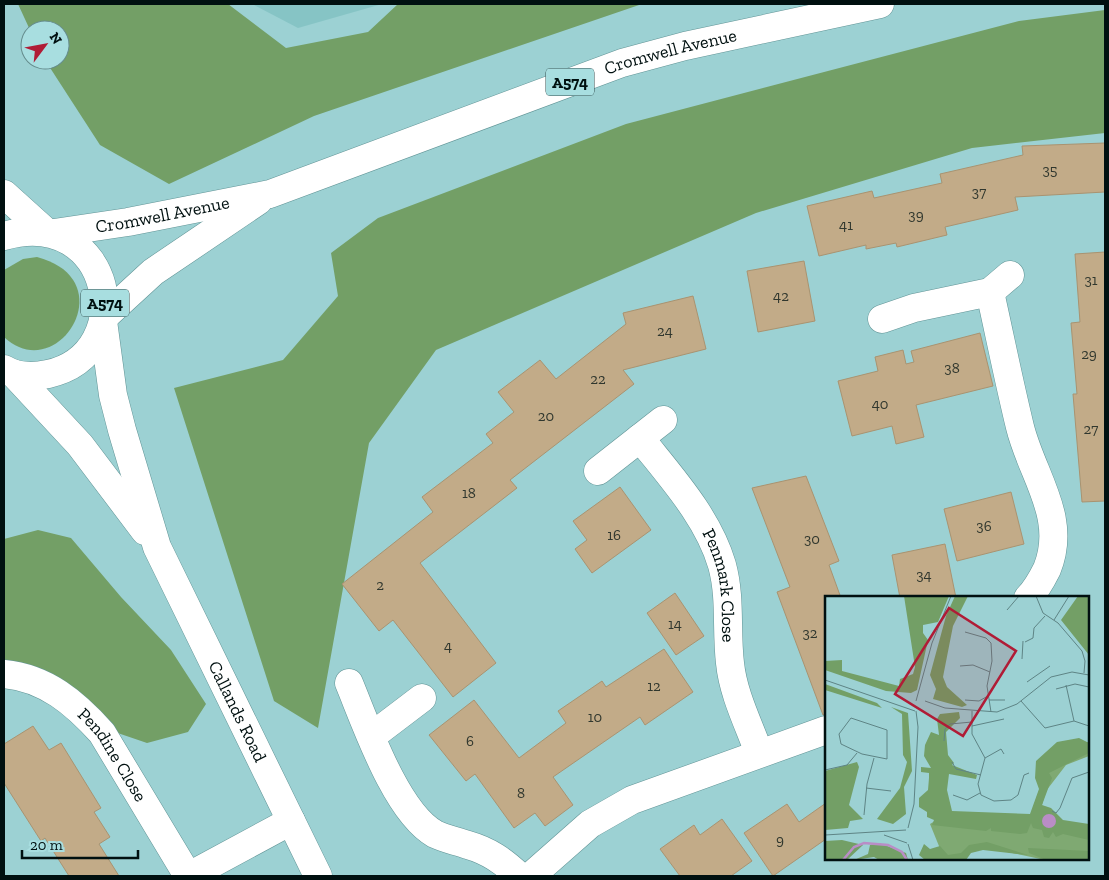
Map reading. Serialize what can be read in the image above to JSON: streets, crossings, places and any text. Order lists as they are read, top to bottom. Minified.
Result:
{"streets":{"street":["Cromwell Avenue","A574","Penmark Close","Callands Road","Pendine Close"]},"crossings":[["Cromwell Avenue","A574"],["Cromwell Avenue","Callands Road"],["A574","Callands Road"],["Callands Road","Pendine Close"]],"house_numbers":["35","37","39","41","31","42","24","29","38","22","40","20","27","18","36","16","30","34","2","14","32","4","12","10","6","8","9"],"scale_bar":"20 m","north":"top right"}
